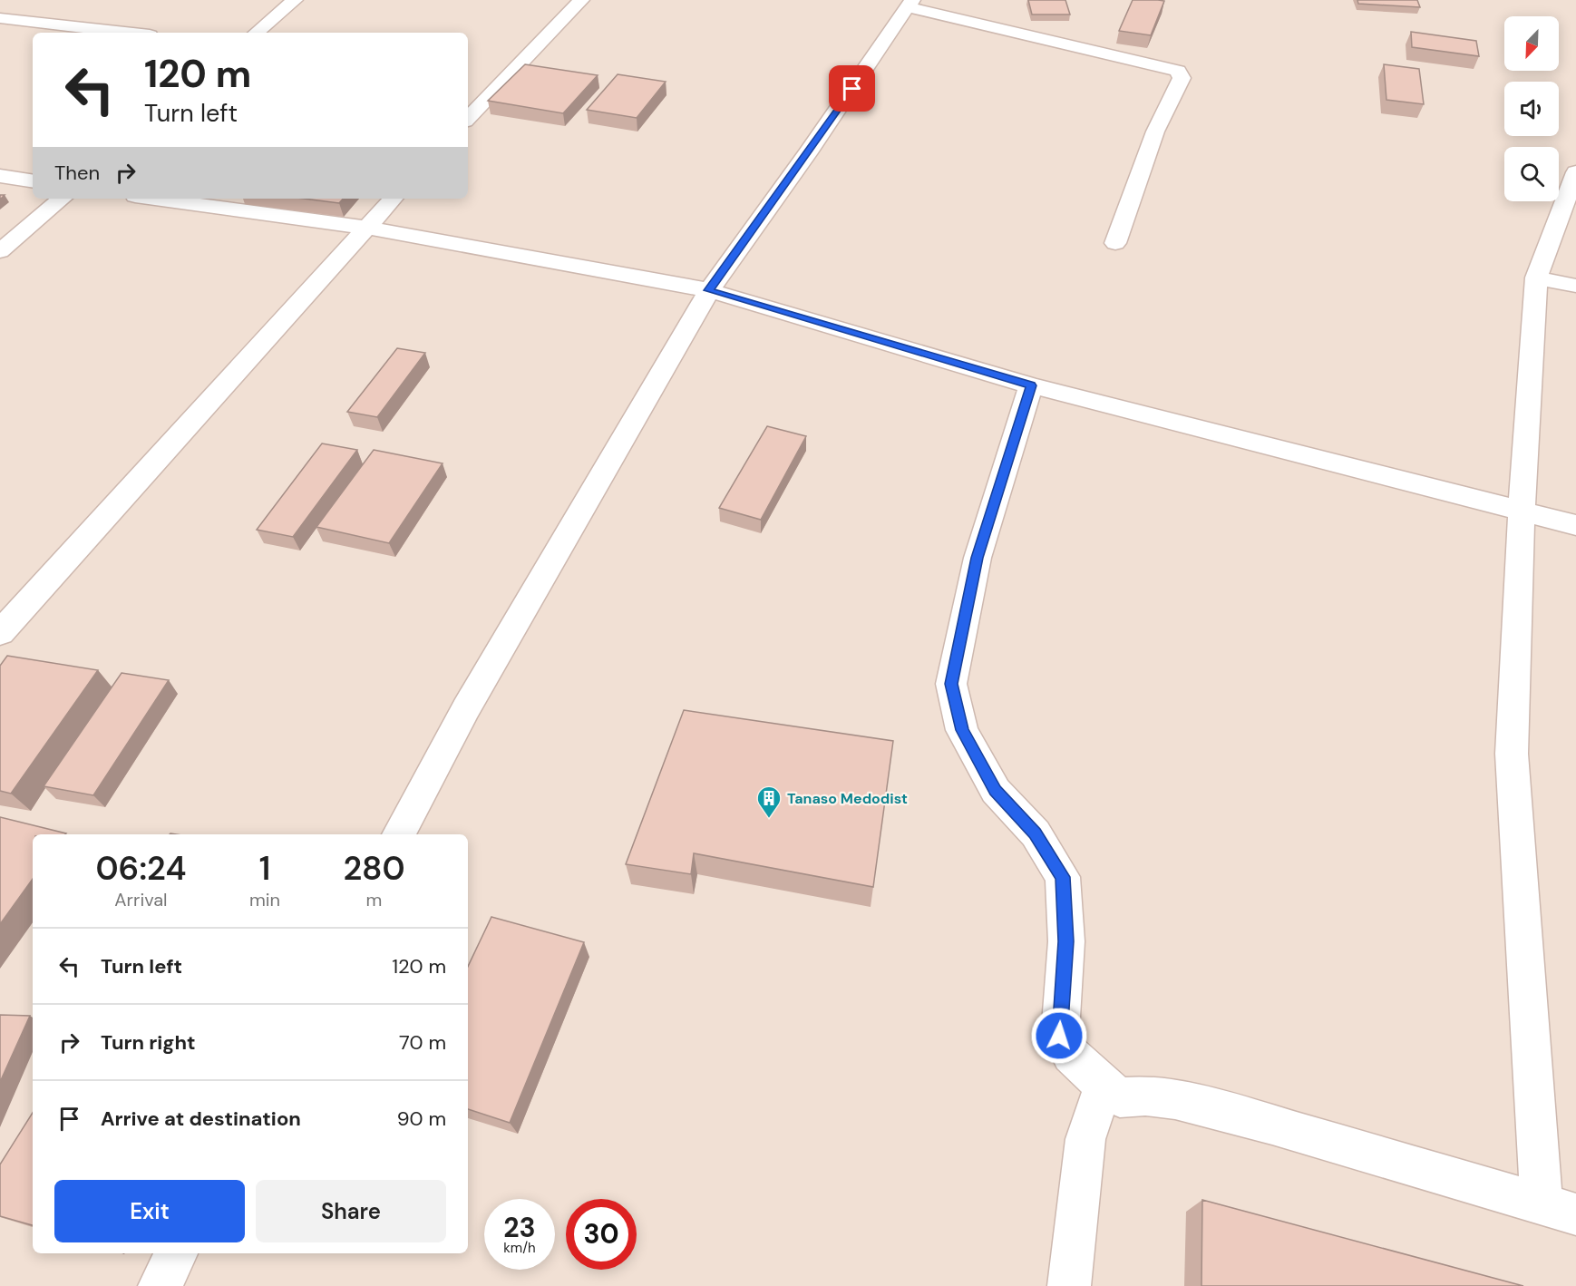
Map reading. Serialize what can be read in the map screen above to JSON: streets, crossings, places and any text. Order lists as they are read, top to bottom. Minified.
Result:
{"places":{"building":["Tanaso Medodist"]},"north":"bottom left","page":{"turn":["120 m","Turn left"],"then":"Then","eta":["06:24","Arrival","1","min","280","m"],"list":[{"name":"Turn left","value":"120 m"},{"name":"Turn right","value":"70 m"},{"name":"Arrive at destination","value":"90 m"}],"buttons":["Exit","Share"],"speed":"23 km/h","limit":"30"}}
